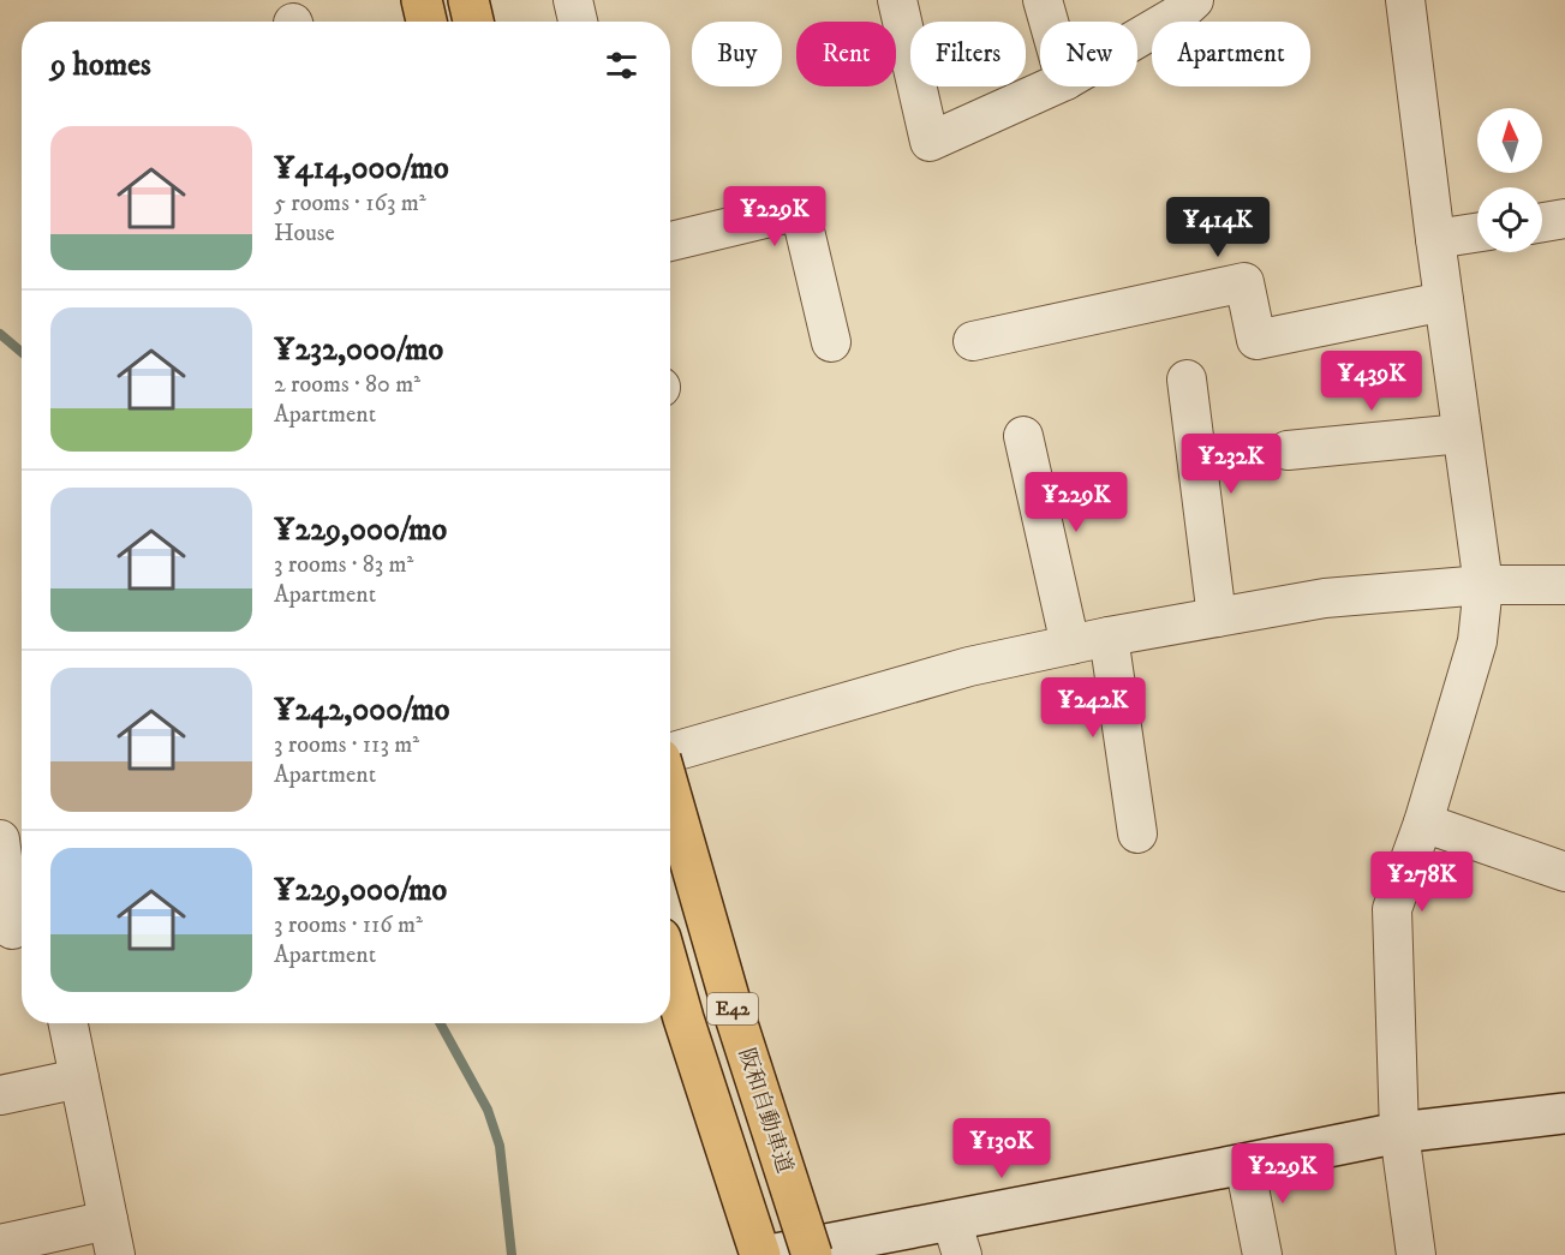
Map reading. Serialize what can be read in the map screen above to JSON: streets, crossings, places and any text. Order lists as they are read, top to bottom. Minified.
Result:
{"streets":{"highway":["E42","阪和自動車道"]},"north":"top","page":{"chip":["Buy","Rent","Filters","New","Apartment"],"heading":"9 homes","list":[{"name":"¥414,000/mo","note":"5 rooms · 163 m² · House"},{"name":"¥232,000/mo","note":"2 rooms · 80 m² · Apartment"},{"name":"¥229,000/mo","note":"3 rooms · 83 m² · Apartment"},{"name":"¥242,000/mo","note":"3 rooms · 113 m² · Apartment"},{"name":"¥229,000/mo","note":"3 rooms · 116 m² · Apartment"}],"price":["¥229K","¥414K","¥439K","¥232K","¥229K","¥242K","¥278K","¥130K","¥229K"]}}
